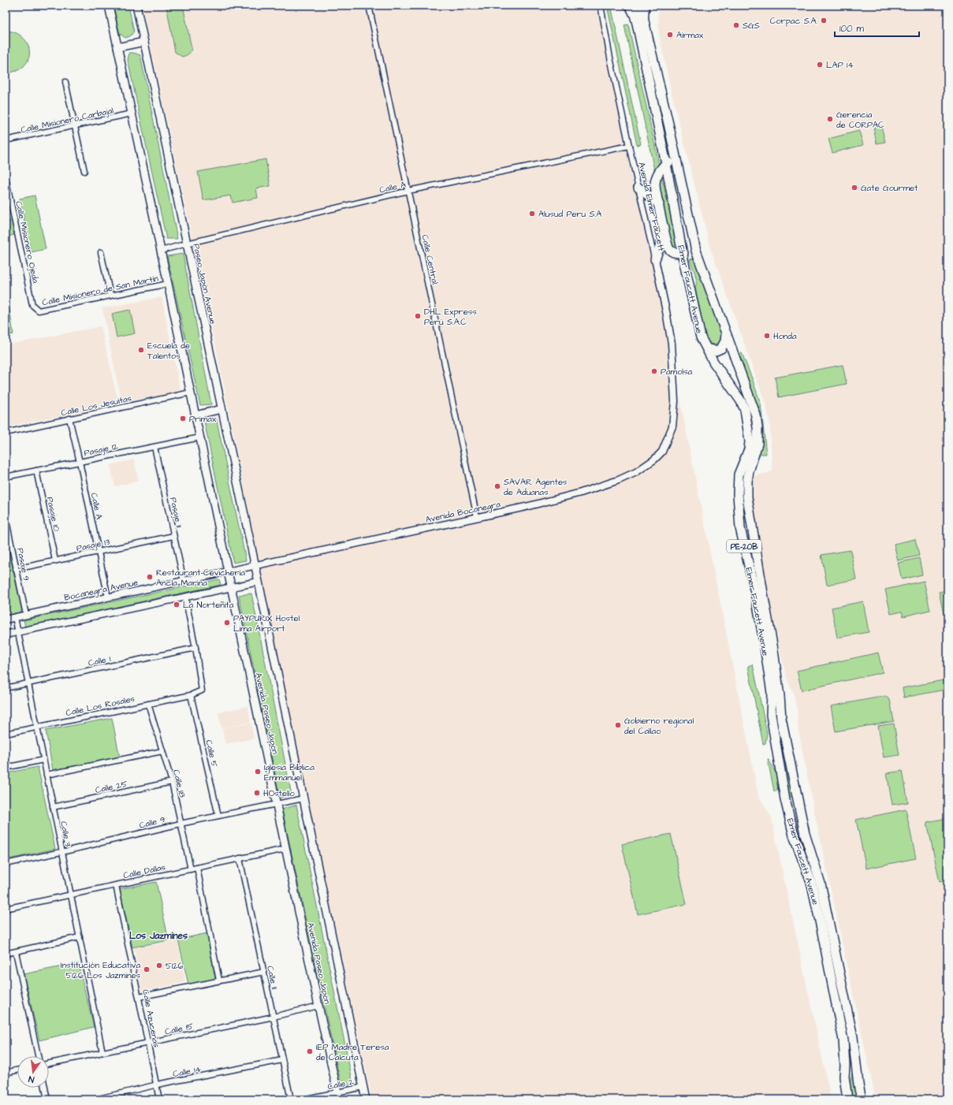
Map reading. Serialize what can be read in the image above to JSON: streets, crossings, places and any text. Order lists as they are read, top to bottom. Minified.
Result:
{"streets":{"highway":["Elmer Faucett Avenue","PE-20B"],"main road":["Paseo Japón Avenue","Avenida Paseo Japón"],"street":["Calle Misionero Carbajal","Calle A","Avenida Elmer Faucett","Calle Misionero Ojeda","Calle Central","Calle Misionero de San Martín","Calle Los Jesuitas","Pasaje 12","Avenida Bocanegra","Pasaje 11","Pasaje 10","Pasaje 13","Pasaje 9","Bocanegra Avenue","Calle 1","Calle Los Rosales","Calle 5","Calle 18","Calle 25","Calle 9","Calle 3","Calle Dallas","Calle 11","Calle Azucenas","Calle 15","Calle 14","Calle 2"]},"crossings":[["Calle A","Avenida Elmer Faucett"],["Calle A","Calle Central"],["Calle A","Paseo Japón Avenue"],["Calle A","Calle Los Jesuitas"],["Calle A","Pasaje 12"],["Calle A","Pasaje 13"],["Calle A","Bocanegra Avenue"],["Avenida Elmer Faucett","Avenida Bocanegra"],["Calle Misionero Ojeda","Calle Misionero de San Martín"],["Calle Central","Avenida Bocanegra"],["Paseo Japón Avenue","Avenida Bocanegra"],["Paseo Japón Avenue","Bocanegra Avenue"],["Paseo Japón Avenue","Avenida Paseo Japón"],["Pasaje 12","Pasaje 11"],["Pasaje 12","Pasaje 10"],["Pasaje 12","Avenida Paseo Japón"],["Avenida Bocanegra","Bocanegra Avenue"],["Avenida Bocanegra","Avenida Paseo Japón"],["Pasaje 11","Pasaje 13"],["Pasaje 11","Bocanegra Avenue"],["Pasaje 10","Pasaje 13"],["Pasaje 13","Pasaje 9"],["Pasaje 9","Bocanegra Avenue"],["Bocanegra Avenue","Avenida Paseo Japón"],["Bocanegra Avenue","Calle 3"],["Calle 1","Calle Los Rosales"],["Calle 1","Calle 3"],["Calle Los Rosales","Calle 5"],["Calle Los Rosales","Calle 18"],["Calle Los Rosales","Calle 3"],["Avenida Paseo Japón","Calle 9"],["Avenida Paseo Japón","Calle Dallas"],["Avenida Paseo Japón","Calle 15"],["Avenida Paseo Japón","Calle 2"],["Calle 5","Calle 9"],["Calle 18","Calle 25"],["Calle 18","Calle 9"],["Calle 18","Calle Dallas"],["Calle 25","Calle 3"],["Calle 9","Calle 3"],["Calle 3","Calle Dallas"],["Calle 3","Calle 15"],["Calle Dallas","Calle 11"],["Calle Dallas","Calle Azucenas"],["Calle 11","Calle 15"],["Calle 11","Calle 14"],["Calle Azucenas","Calle 15"],["Calle Azucenas","Calle 14"]],"districts":["Los Jazmines"],"places":["Corpac S.A.","SGS","Airmax","LAP 14","Gerencia de CORPAC","Gate Gourmet","Alusud Peru S.A","DHL Express Perú S.A.C","Honda","Escuela de Talentos","Pamolsa","Primax","SAVAR Agentes de Aduanas","Restaurant-Cevichería Ancla Marina","La Norteñita","PAYPURIX Hostel Lima Airport","Gobierno regional del Callao","Iglesia Bíblica Emmanuel","HOstello","5126","Institución Educativa 5126 Los Jazmines","IEP Madre Teresa de Calcuta"],"scale_bar":"100 m","north":"bottom"}
